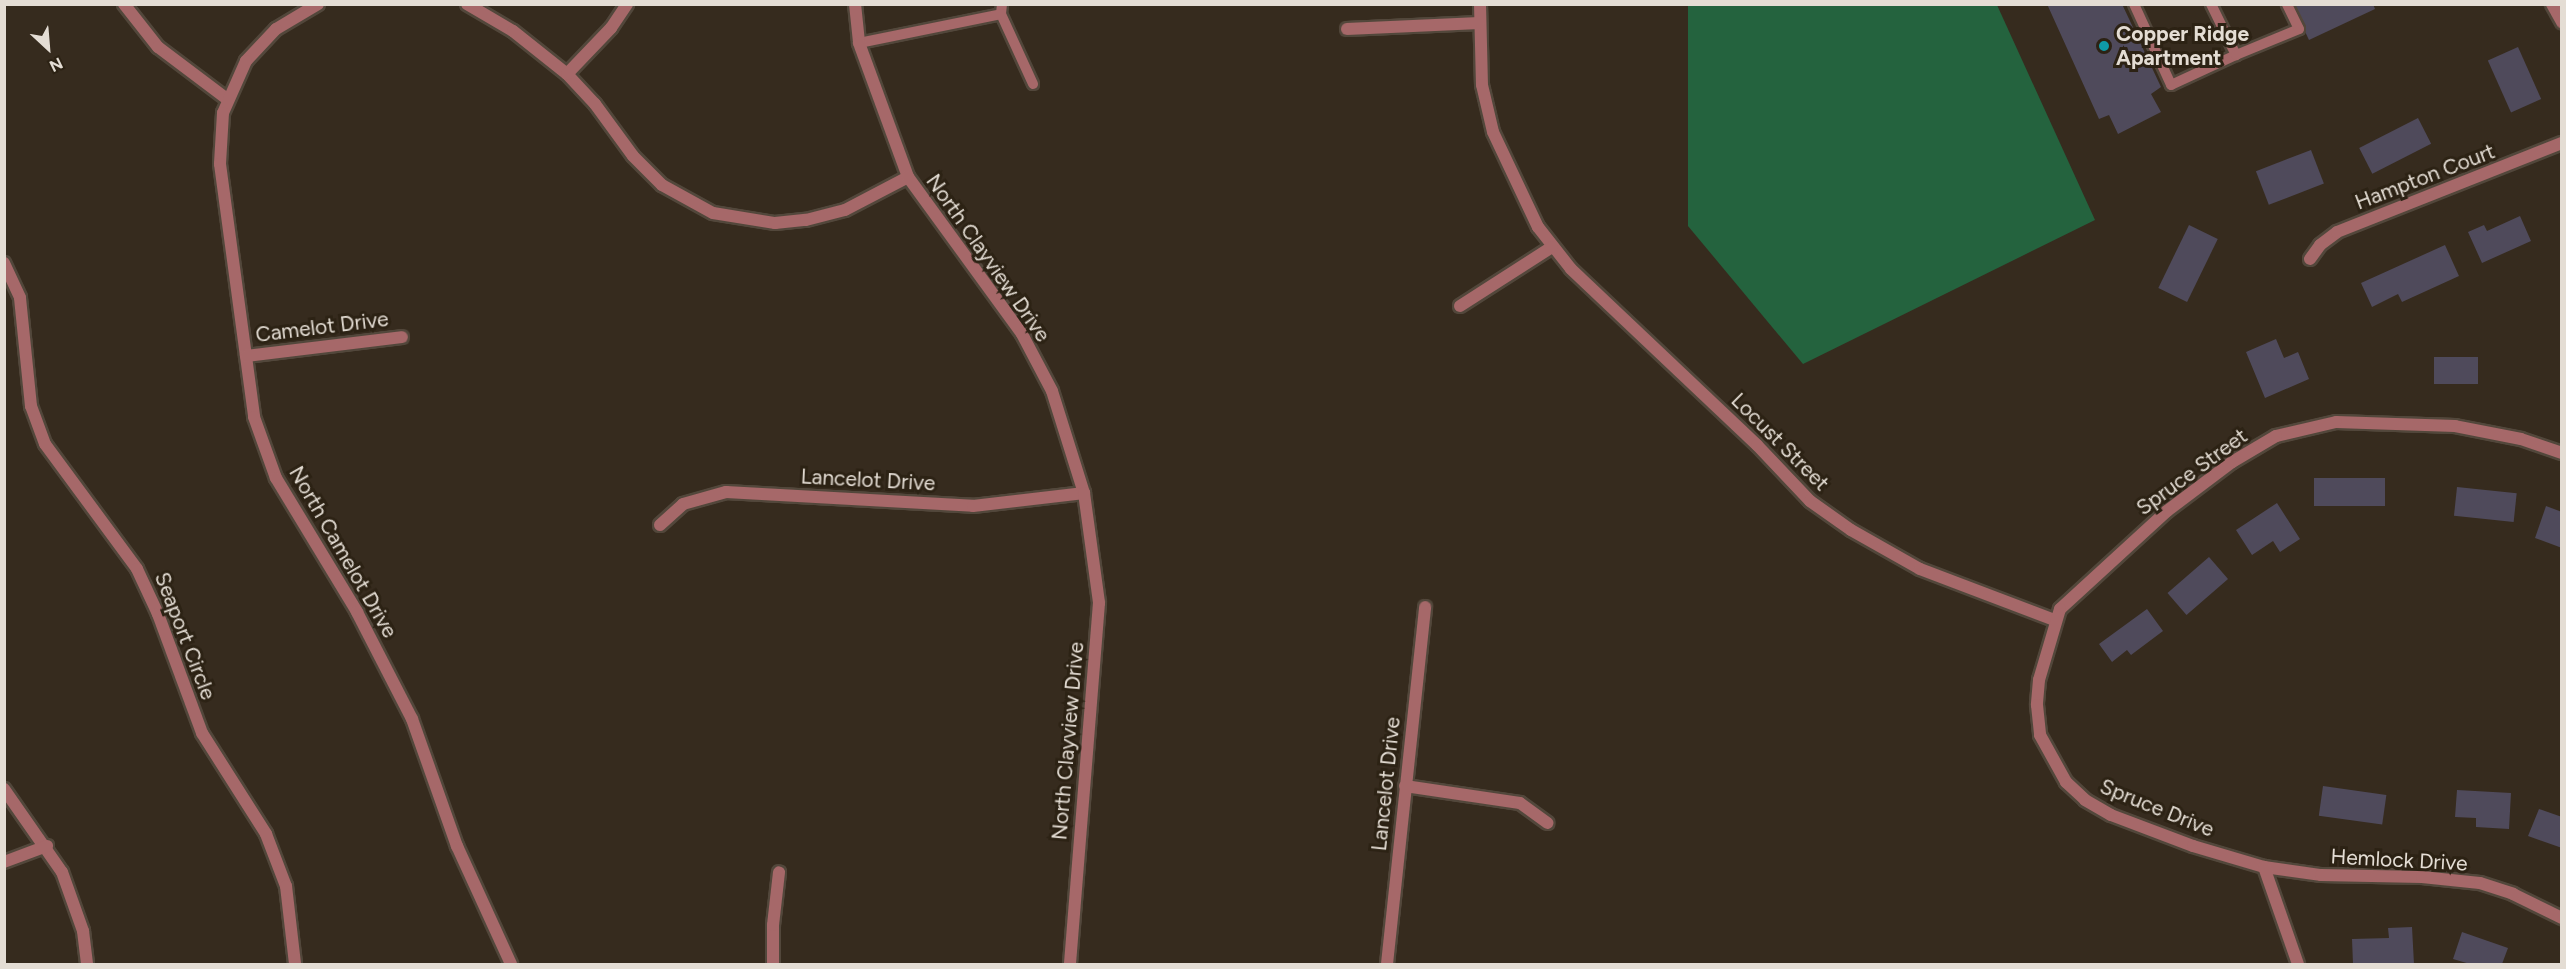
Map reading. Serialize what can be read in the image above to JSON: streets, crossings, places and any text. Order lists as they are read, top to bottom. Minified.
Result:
{"streets":{"street":["Hampton Court","North Clayview Drive","Camelot Drive","Locust Street","Spruce Street","Lancelot Drive","North Camelot Drive","Seaport Circle","Spruce Drive","Hemlock Drive"]},"crossings":[["North Clayview Drive","Lancelot Drive"],["Camelot Drive","North Camelot Drive"],["Locust Street","Spruce Street"],["Locust Street","Spruce Drive"],["Spruce Street","Spruce Drive"],["Spruce Drive","Hemlock Drive"]],"places":["Copper Ridge Apartment"],"north":"bottom right"}
